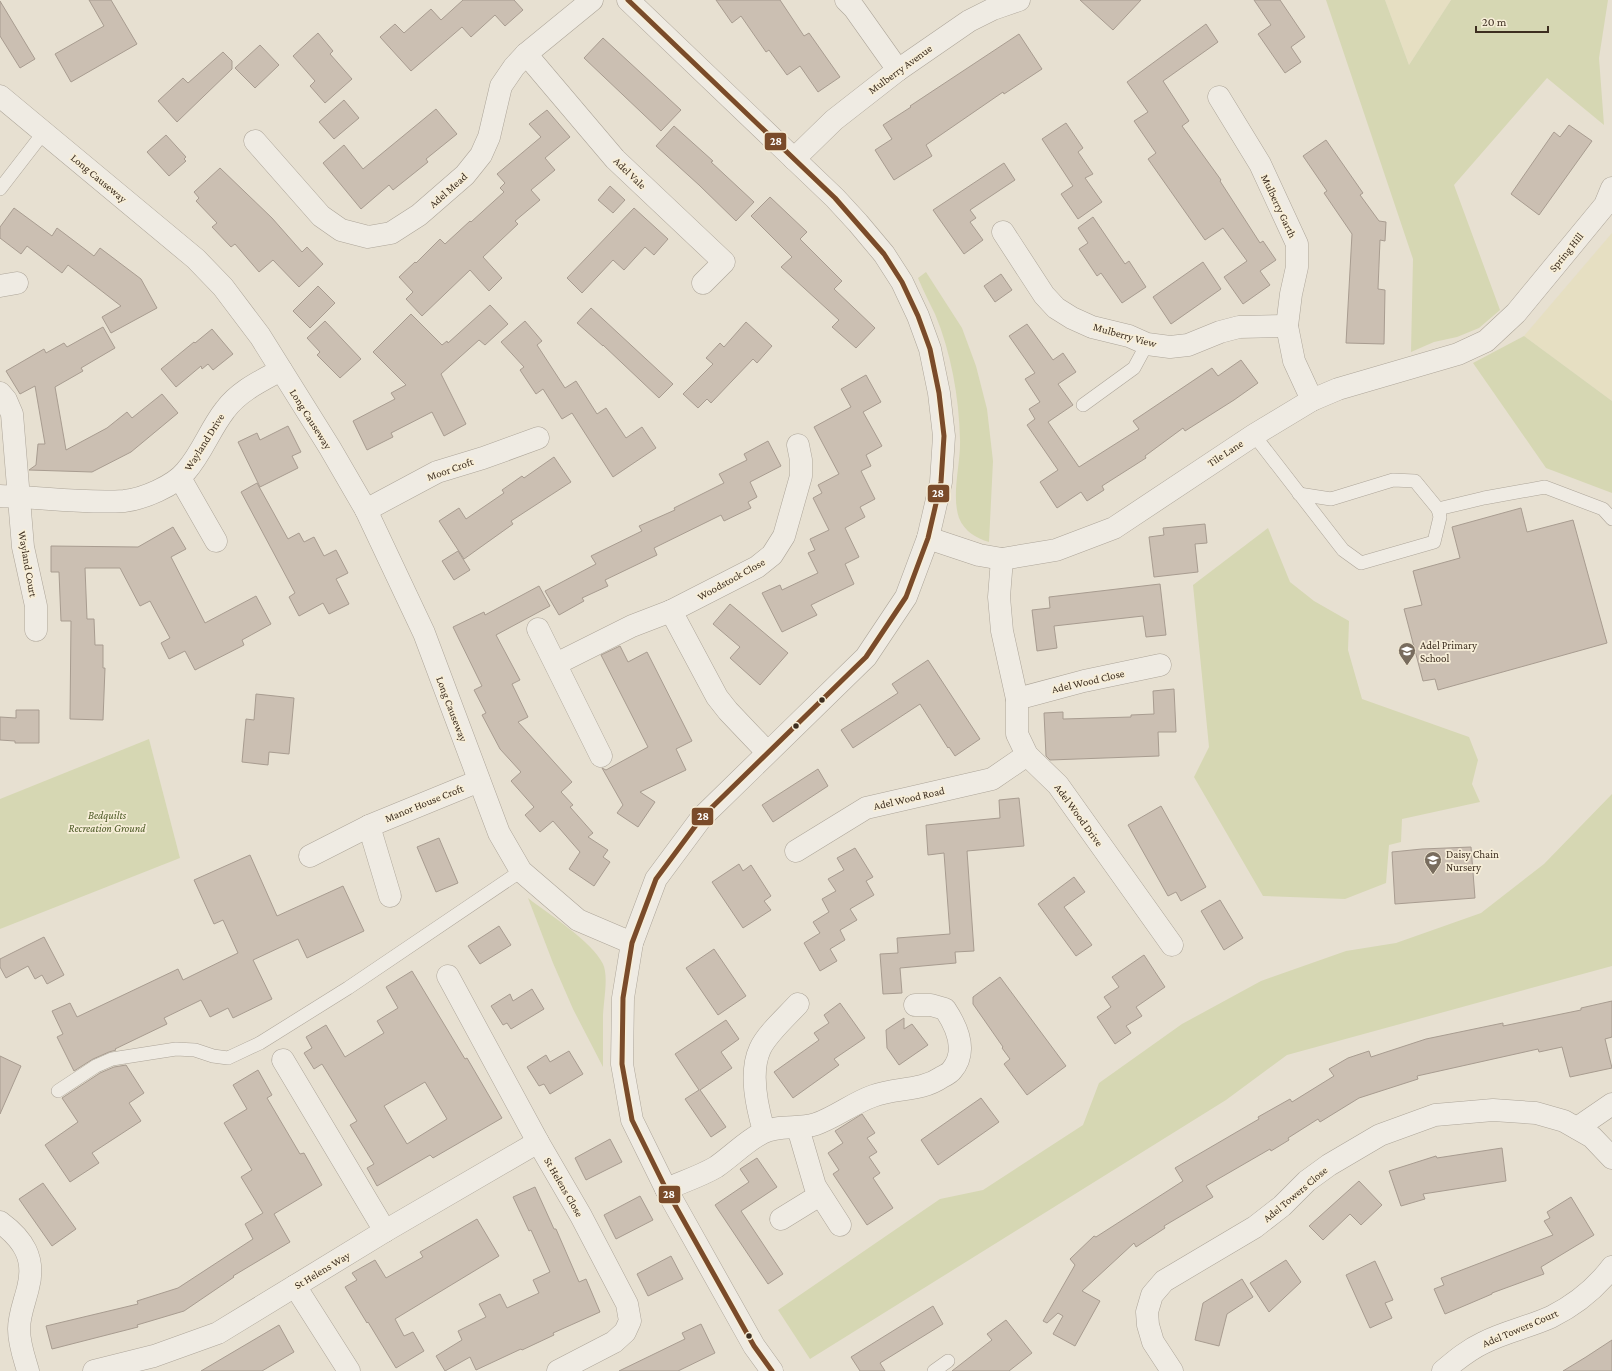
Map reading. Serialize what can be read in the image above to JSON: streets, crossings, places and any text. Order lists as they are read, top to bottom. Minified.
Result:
{"streets":{"street":["Mulberry Avenue","Adel Vale","Long Causeway","Adel Mead","Mulberry Garth","Spring Hill","Mulberry View","Wayland Drive","Tile Lane","Moor Croft","Wayland Court","Woodstock Close","Adel Wood Close","Adel Wood Road","Manor House Croft","Adel Wood Drive","St Helens Close","Adel Towers Close","St Helens Way","Adel Towers Court"]},"crossings":[["Adel Vale","Adel Mead"],["Long Causeway","Wayland Drive"],["Long Causeway","Moor Croft"],["Long Causeway","Manor House Croft"],["Mulberry Garth","Mulberry View"],["Mulberry Garth","Tile Lane"],["Spring Hill","Tile Lane"],["Wayland Drive","Wayland Court"],["Tile Lane","Adel Wood Drive"],["Adel Wood Close","Adel Wood Drive"],["Adel Wood Road","Adel Wood Drive"],["St Helens Close","St Helens Way"]],"parks":["Bedquilts Recreation Ground"],"places":{"school or university":["Adel Primary School","Daisy Chain Nursery"]},"lines":["transit line 28"],"scale_bar":"20 m"}
